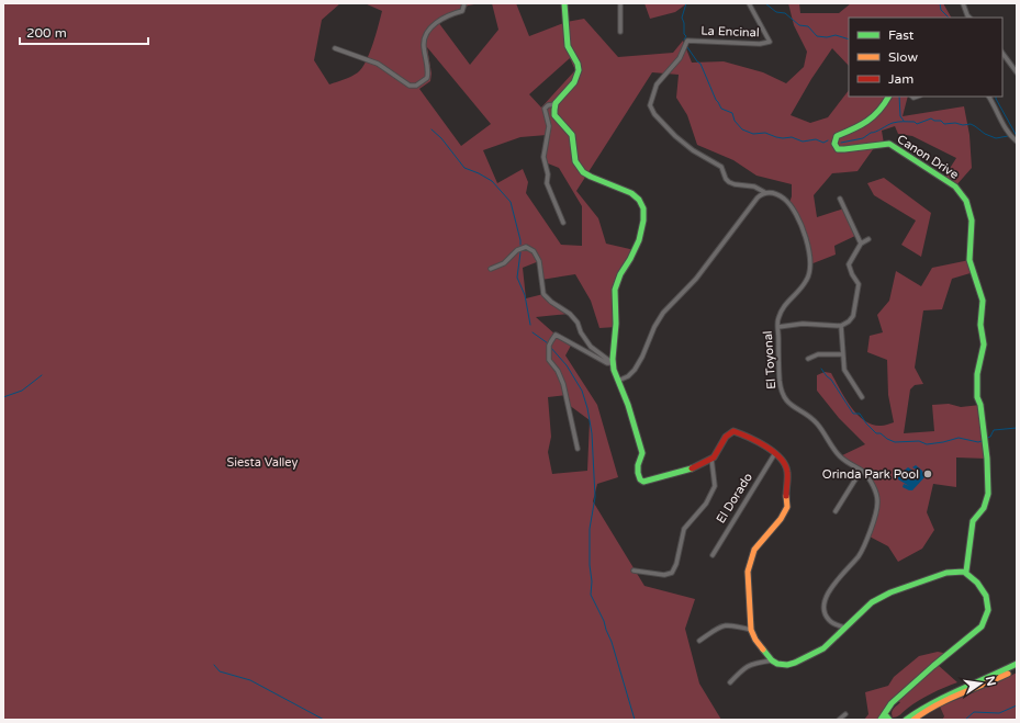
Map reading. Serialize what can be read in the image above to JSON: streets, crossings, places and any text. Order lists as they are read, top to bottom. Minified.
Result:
{"streets":{"street":["La Encinal","Canon Drive","El Toyonal","El Dorado"]},"crossings":[["La Encinal","El Toyonal"]],"parks":["Siesta Valley"],"places":["Orinda Park Pool"],"legend":["Fast","Slow","Jam"],"scale_bar":"200 m","north":"right"}
